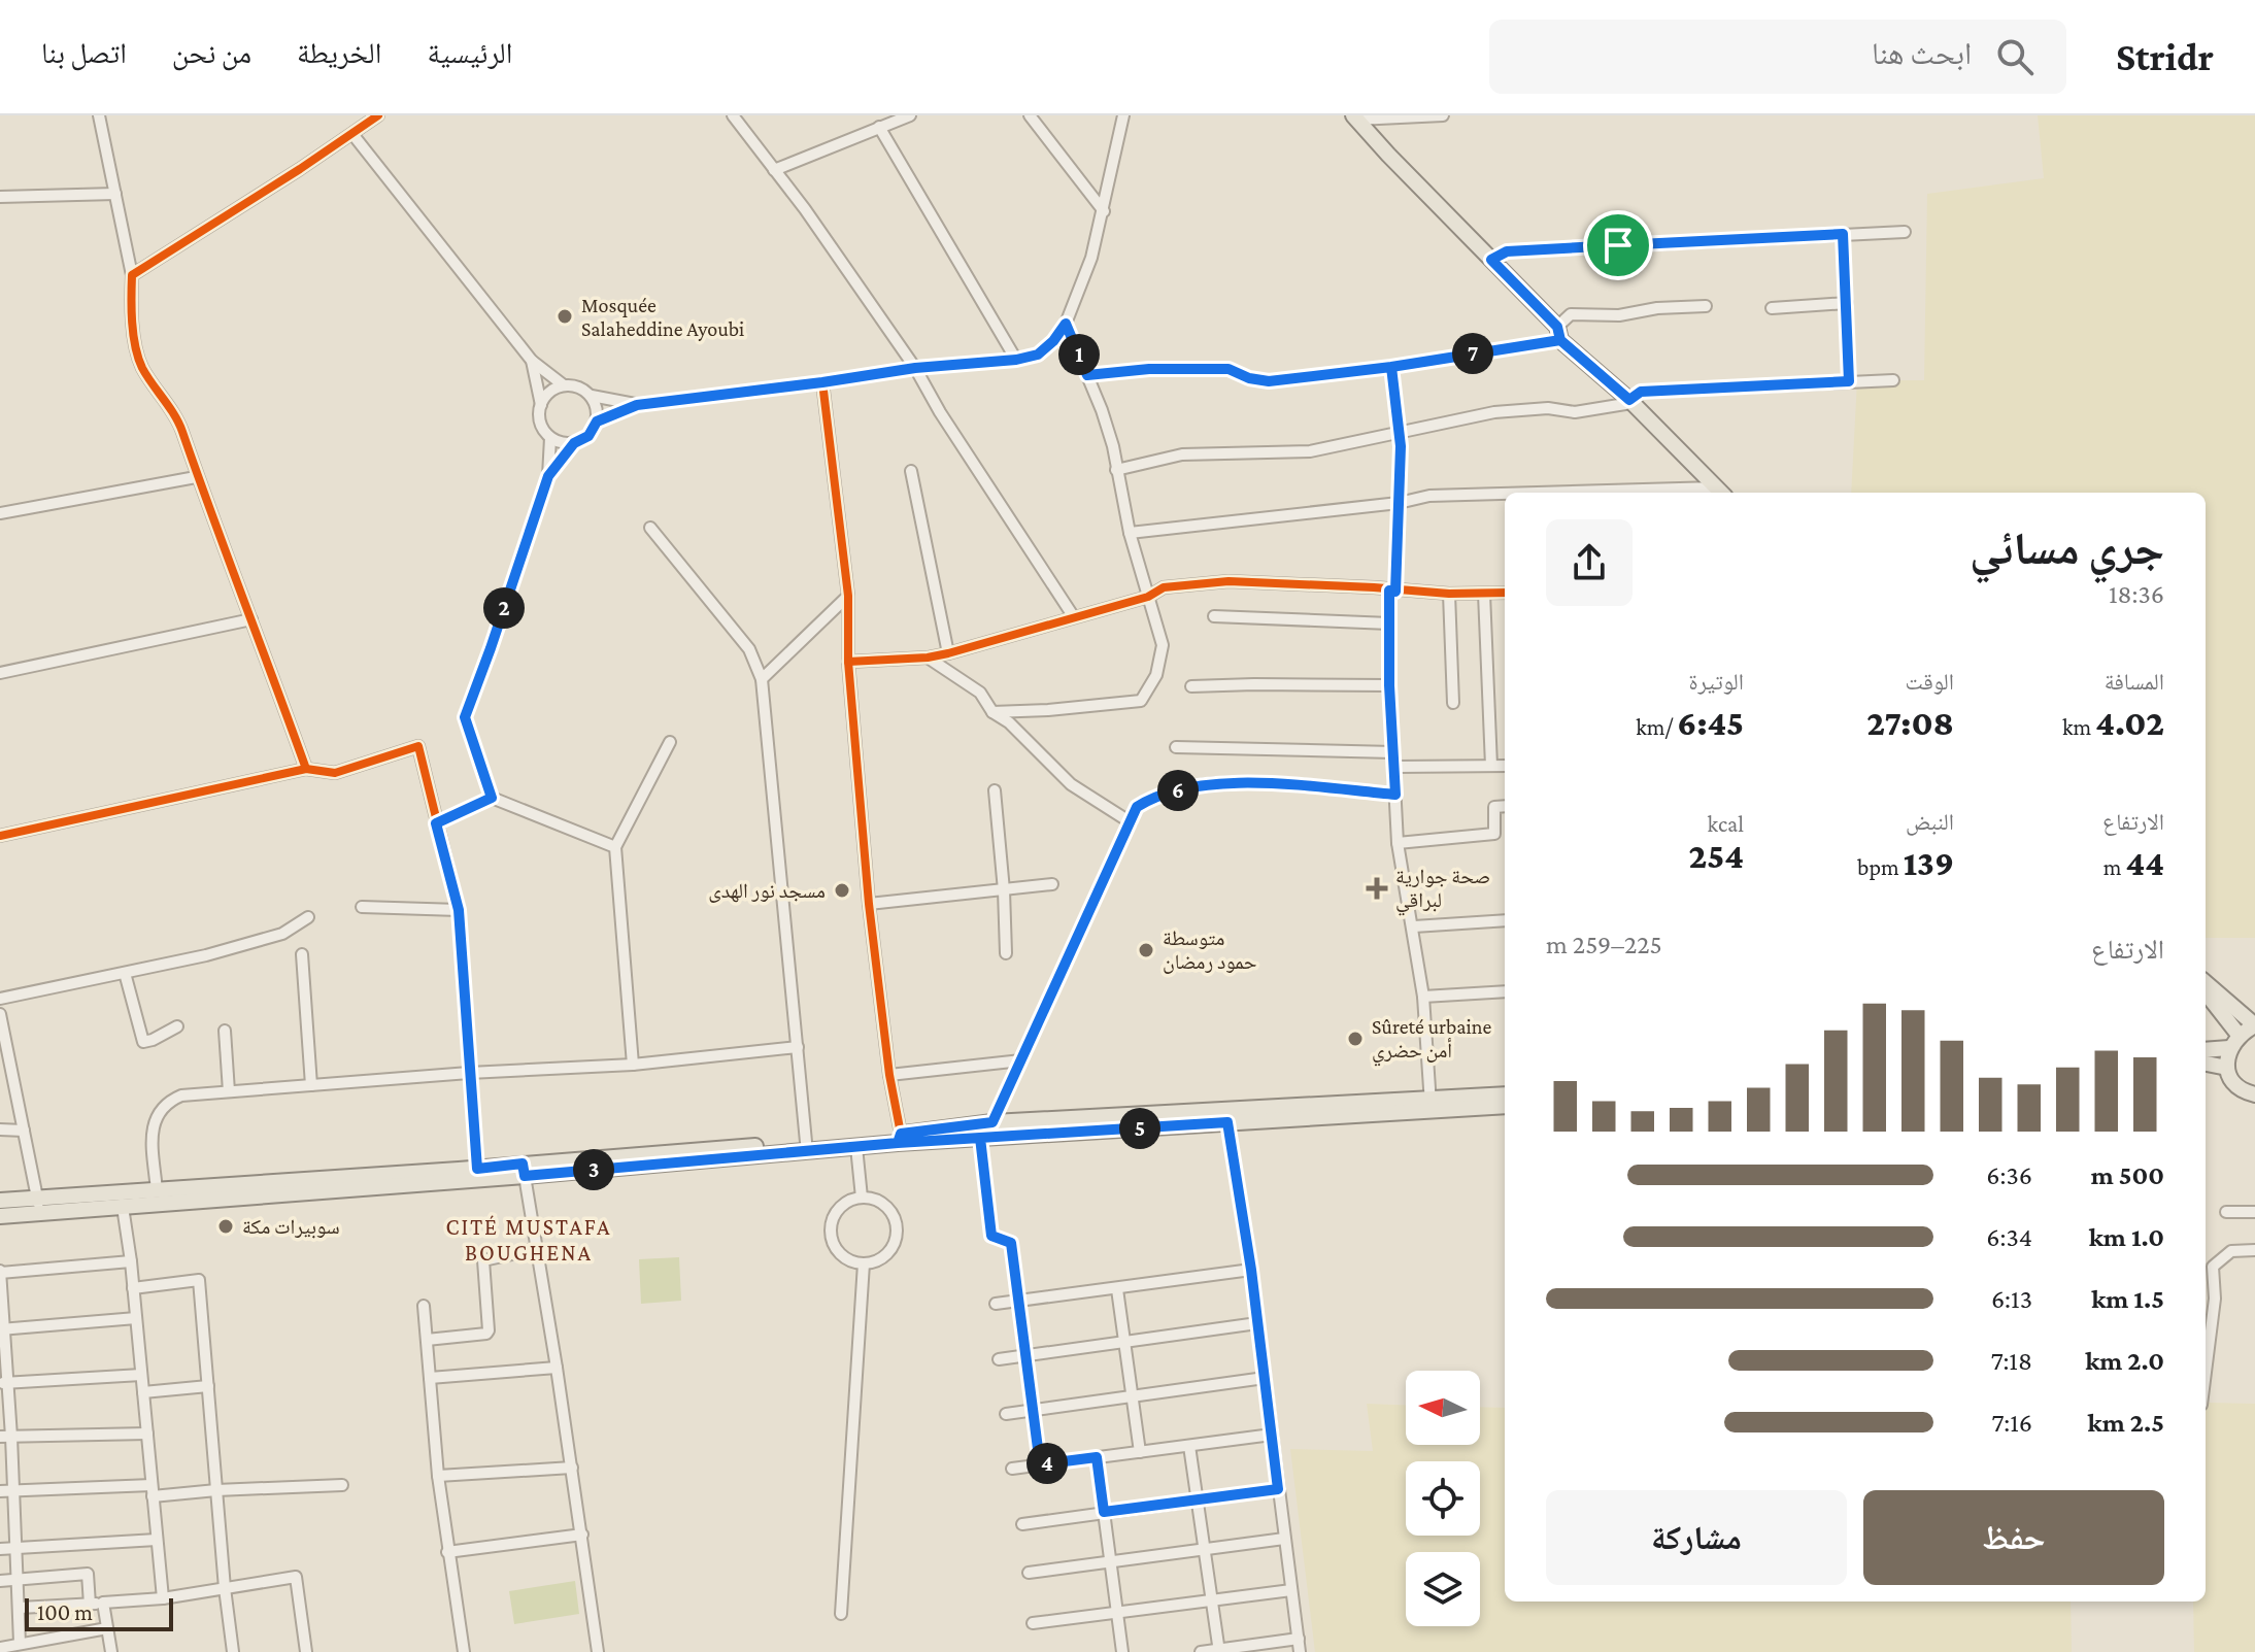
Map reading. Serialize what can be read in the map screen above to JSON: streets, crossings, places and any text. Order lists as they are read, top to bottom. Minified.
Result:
{"districts":["CITÉ MUSTAFA BOUGHENA"],"places":{"other":["Mosquée Salaheddine Ayoubi","مسجد نور الهدى","متوسطة حمود رمضان","Sûreté urbaine أمن حضري","سوبيرات مكة"],"health":["صحة جوارية لبراقي"]},"scale_bar":"100 m","north":"left","page":{"header":"Stridr","search":"ابحث هنا","nav":["الرئيسية","الخريطة","من نحن","اتصل بنا"],"pins":["7","1","2","6","5","3","4"],"heading":["جري مسائي","18:36"],"stats":[["المسافة","4.02 km"],["الوقت","27:08"],["الوتيرة","6:45 /km"],["الارتفاع","44 m"],["النبض","139 bpm"],["kcal","254"]],"chart":["الارتفاع","225–259 m"],"list":[{"name":"500 m","note":"6:36"},{"name":"1.0 km","note":"6:34"},{"name":"1.5 km","note":"6:13"},{"name":"2.0 km","note":"7:18"},{"name":"2.5 km","note":"7:16"}],"buttons":["حفظ","مشاركة"],"scale":"100 m"}}
